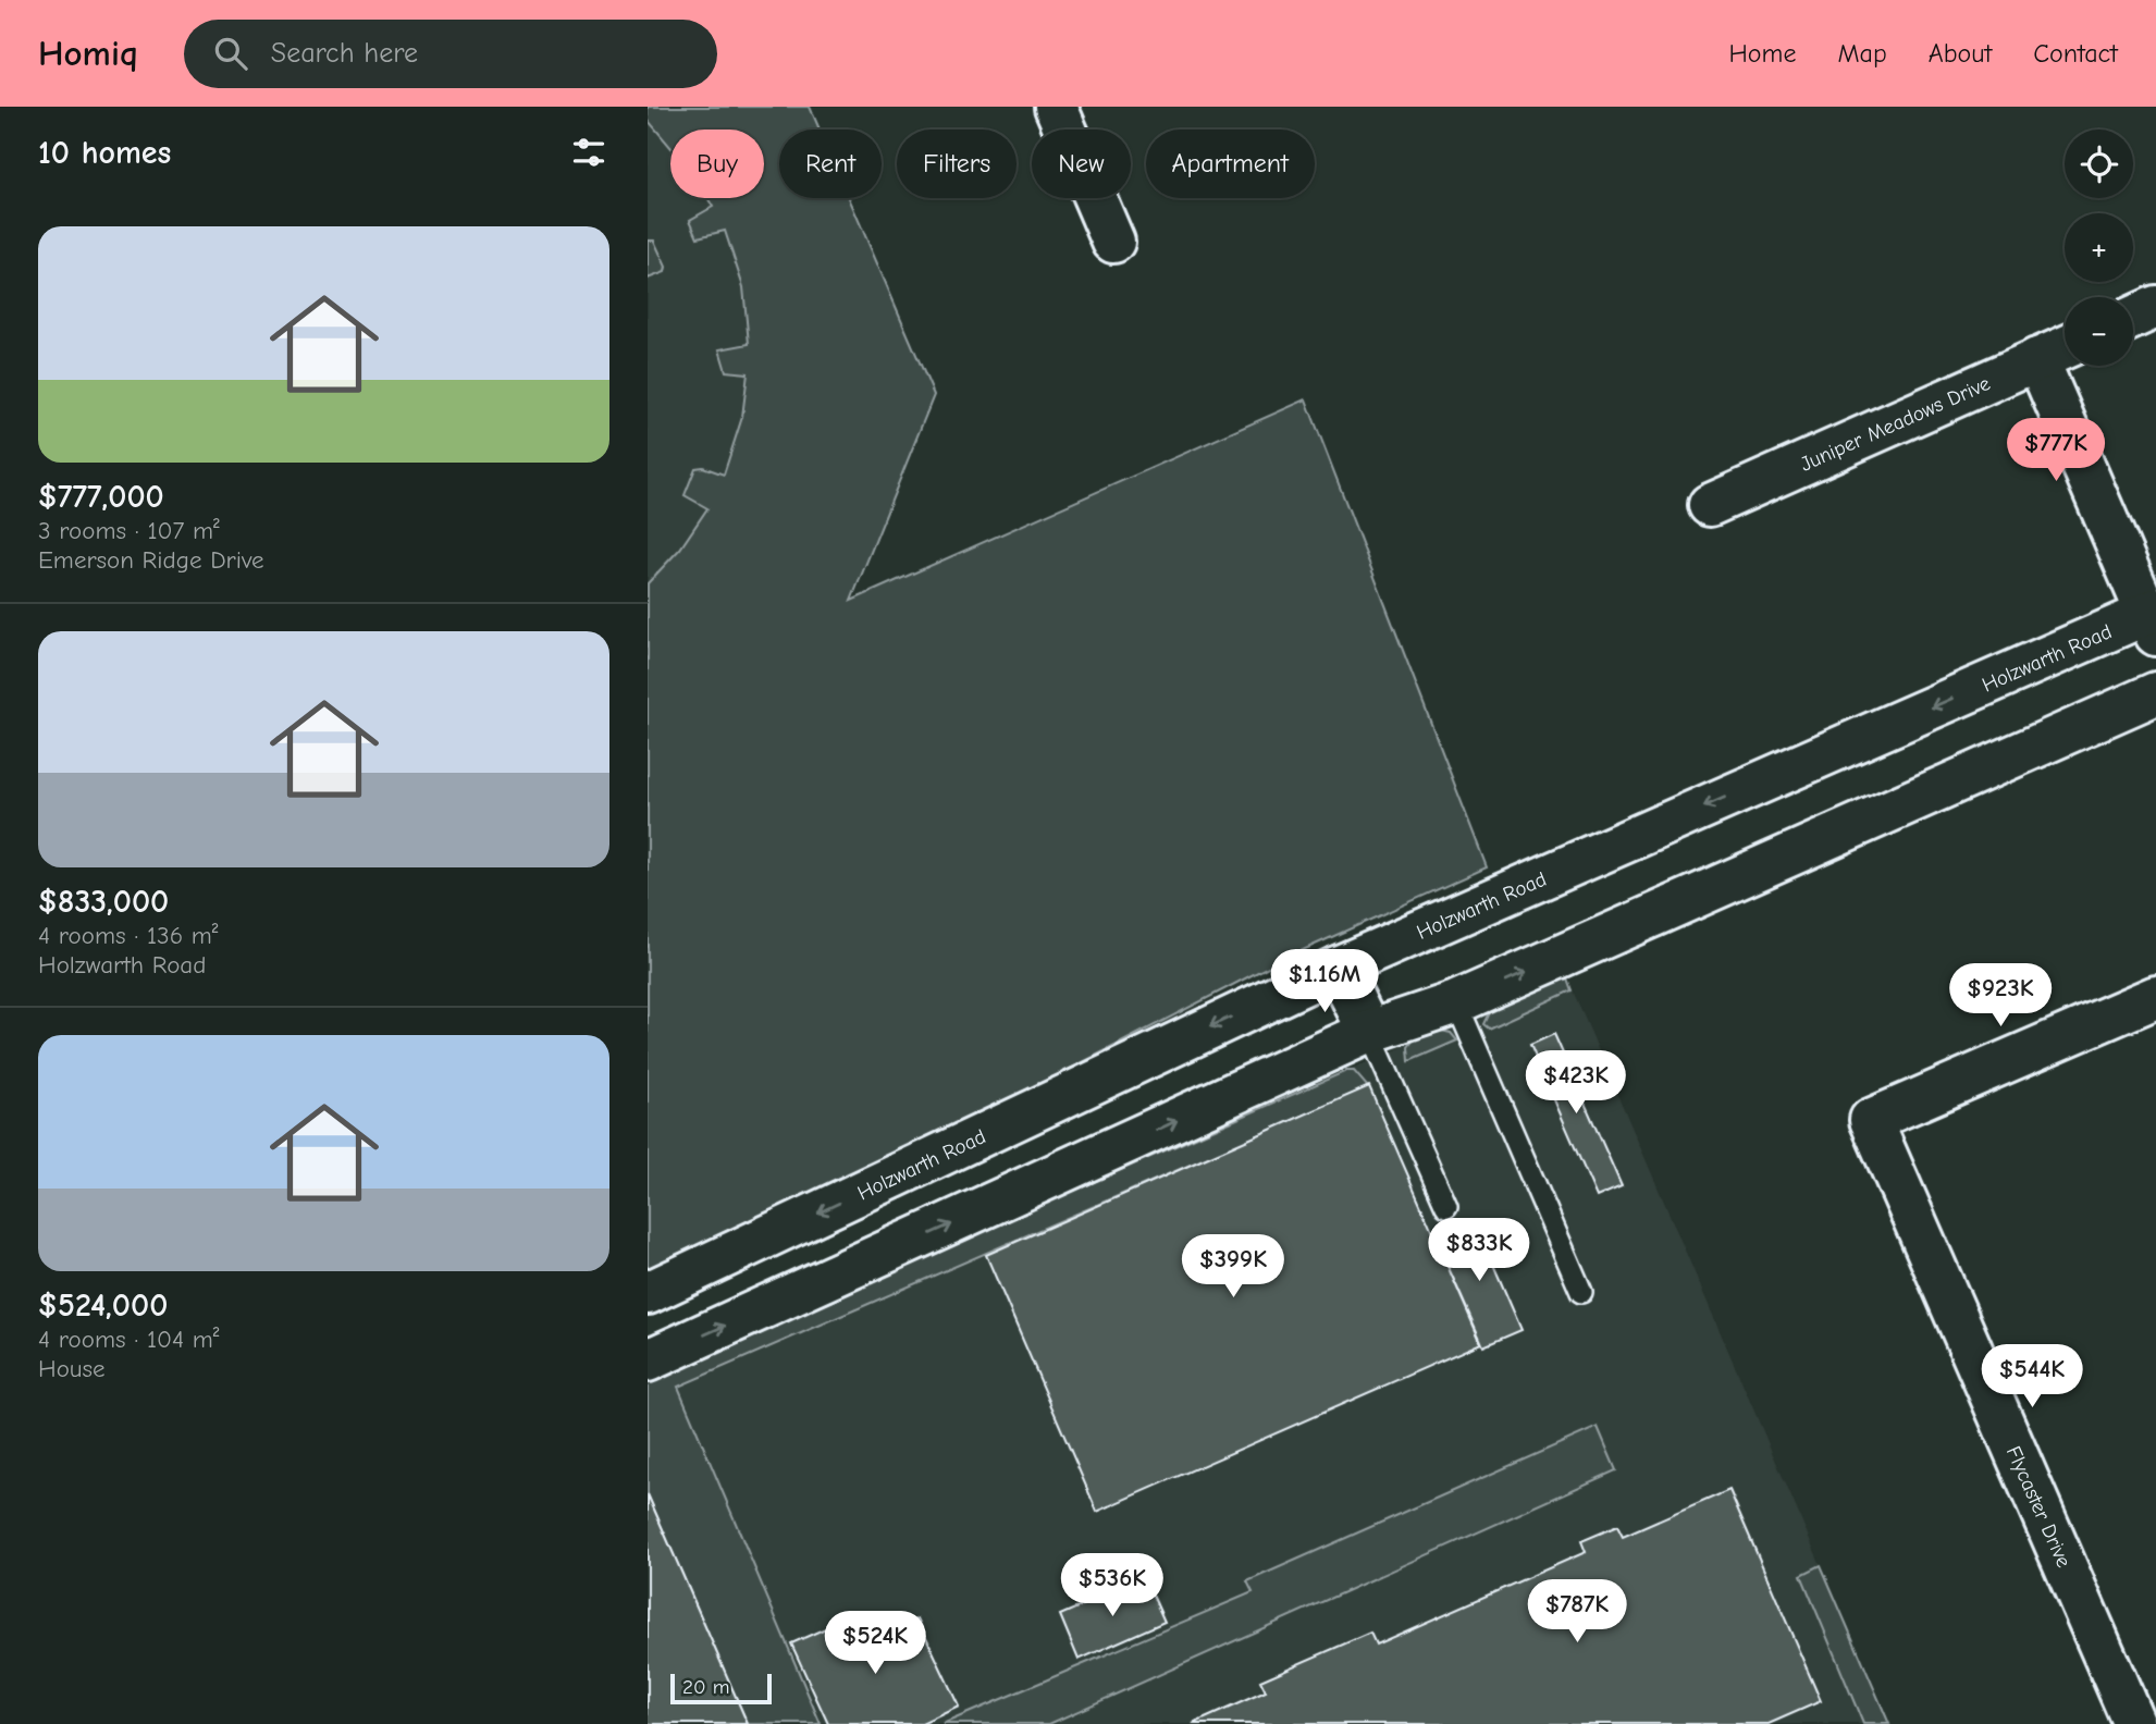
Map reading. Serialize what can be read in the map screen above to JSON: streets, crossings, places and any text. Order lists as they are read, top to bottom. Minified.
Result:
{"streets":{"main road":["Juniper Meadows Drive","Holzwarth Road","Flycaster Drive"]},"scale_bar":"20 m","page":{"header":"Homiq","search":"Search here","nav":["Home","Map","About","Contact"],"heading":"10 homes","map_buttons":["+","−"],"chip":["Buy","Rent","Filters","New","Apartment"],"list":[{"name":"$777,000","note":"3 rooms · 107 m² · Emerson Ridge Drive"},{"name":"$833,000","note":"4 rooms · 136 m² · Holzwarth Road"},{"name":"$524,000","note":"4 rooms · 104 m² · House"}],"price":["$777K","$1.16M","$923K","$423K","$833K","$399K","$544K","$536K","$787K","$524K"],"scale":"20 m"}}
